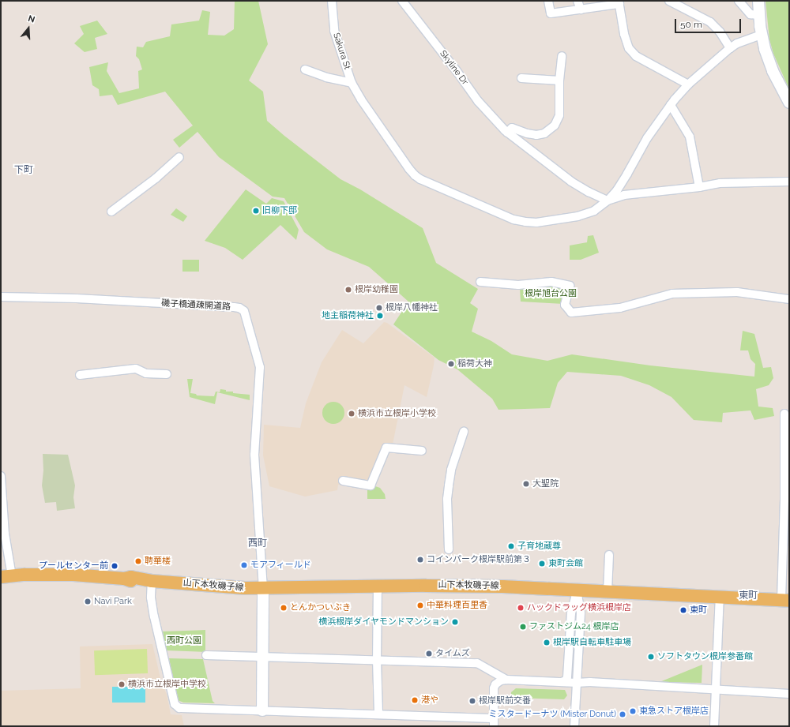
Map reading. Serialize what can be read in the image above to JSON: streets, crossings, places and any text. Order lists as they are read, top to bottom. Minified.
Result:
{"streets":{"main road":["山下本牧磯子線"],"street":["Sakura St","Skyline Dr","磯子橋通疎開道路"]},"crossings":[["Sakura St","Skyline Dr"],["磯子橋通疎開道路","山下本牧磯子線"]],"districts":["下町","西町","東町"],"parks":["根岸旭台公園","西町公園"],"places":["旧柳下邸","根岸幼稚園","根岸八幡神社","地主稲荷神社","稲荷大神","横浜市立根岸小学校","大聖院","子育地蔵尊","コインパーク根岸駅前第３","聘華楼","東町会館","モアフィールド","プールセンター前","Navi Park","中華料理百里香","とんかついぶき","ハックドラッグ横浜根岸店","東町","横浜根岸ダイヤモンドマンション","ファストジム24 根岸店","根岸駅自転車駐車場","タイムズ","ソフトタウン根岸参番館","横浜市立根岸中学校","港や","根岸駅前交番","東急ストア根岸店","ミスタードーナツ (Mister Donut)"],"scale_bar":"50 m","north":"top"}
